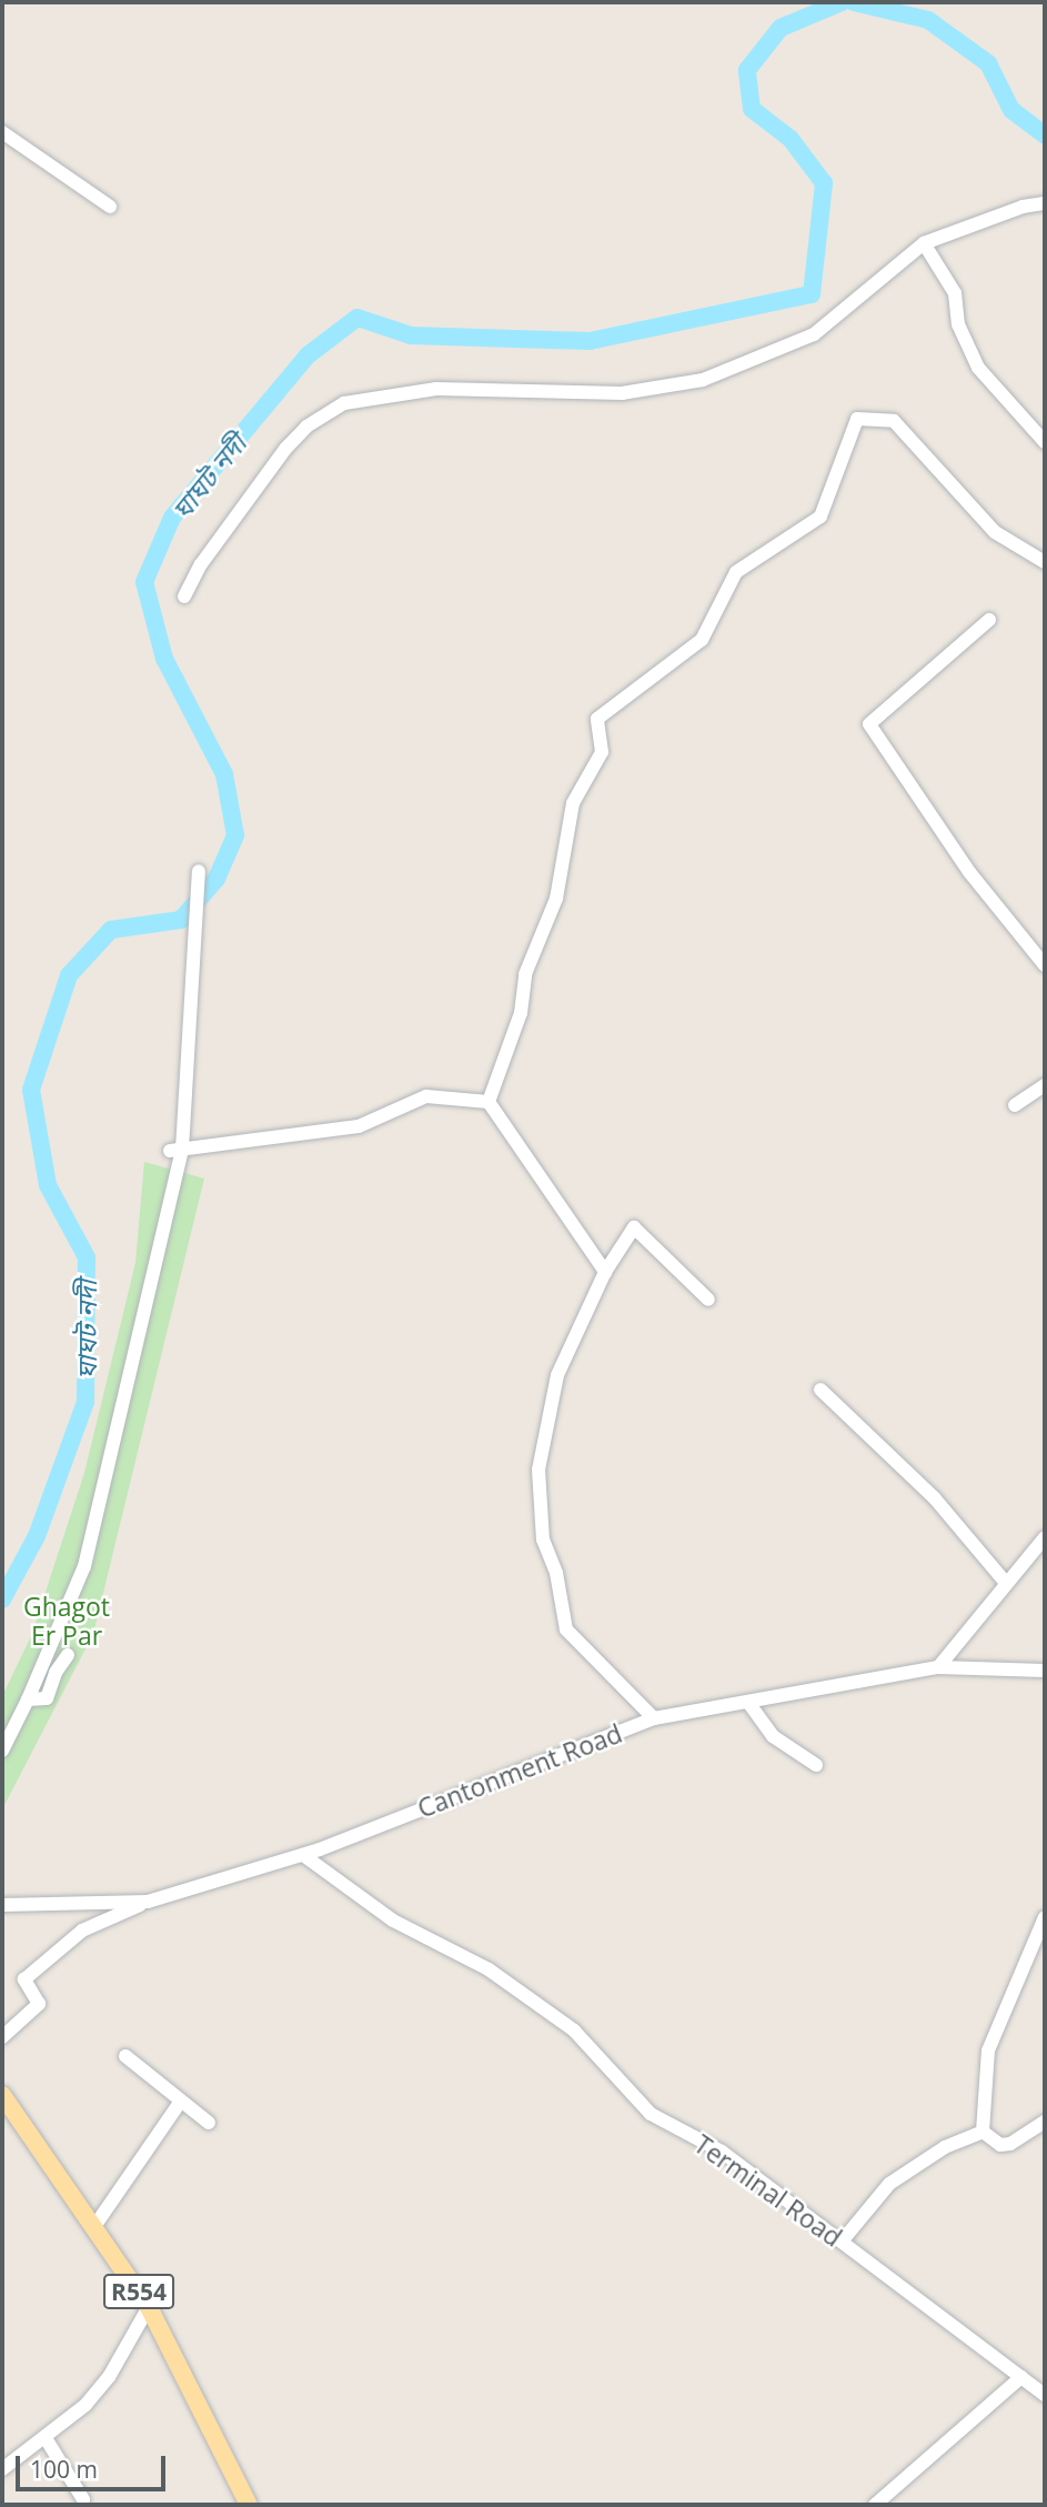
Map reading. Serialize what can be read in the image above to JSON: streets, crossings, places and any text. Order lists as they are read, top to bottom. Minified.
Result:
{"streets":{"main road":["R554"],"street":["Cantonment Road","Terminal Road"]},"crossings":[["Cantonment Road","Terminal Road"]],"water":["ঘাঘট নদী"],"parks":["Ghagot Er Par"],"scale_bar":"100 m"}
